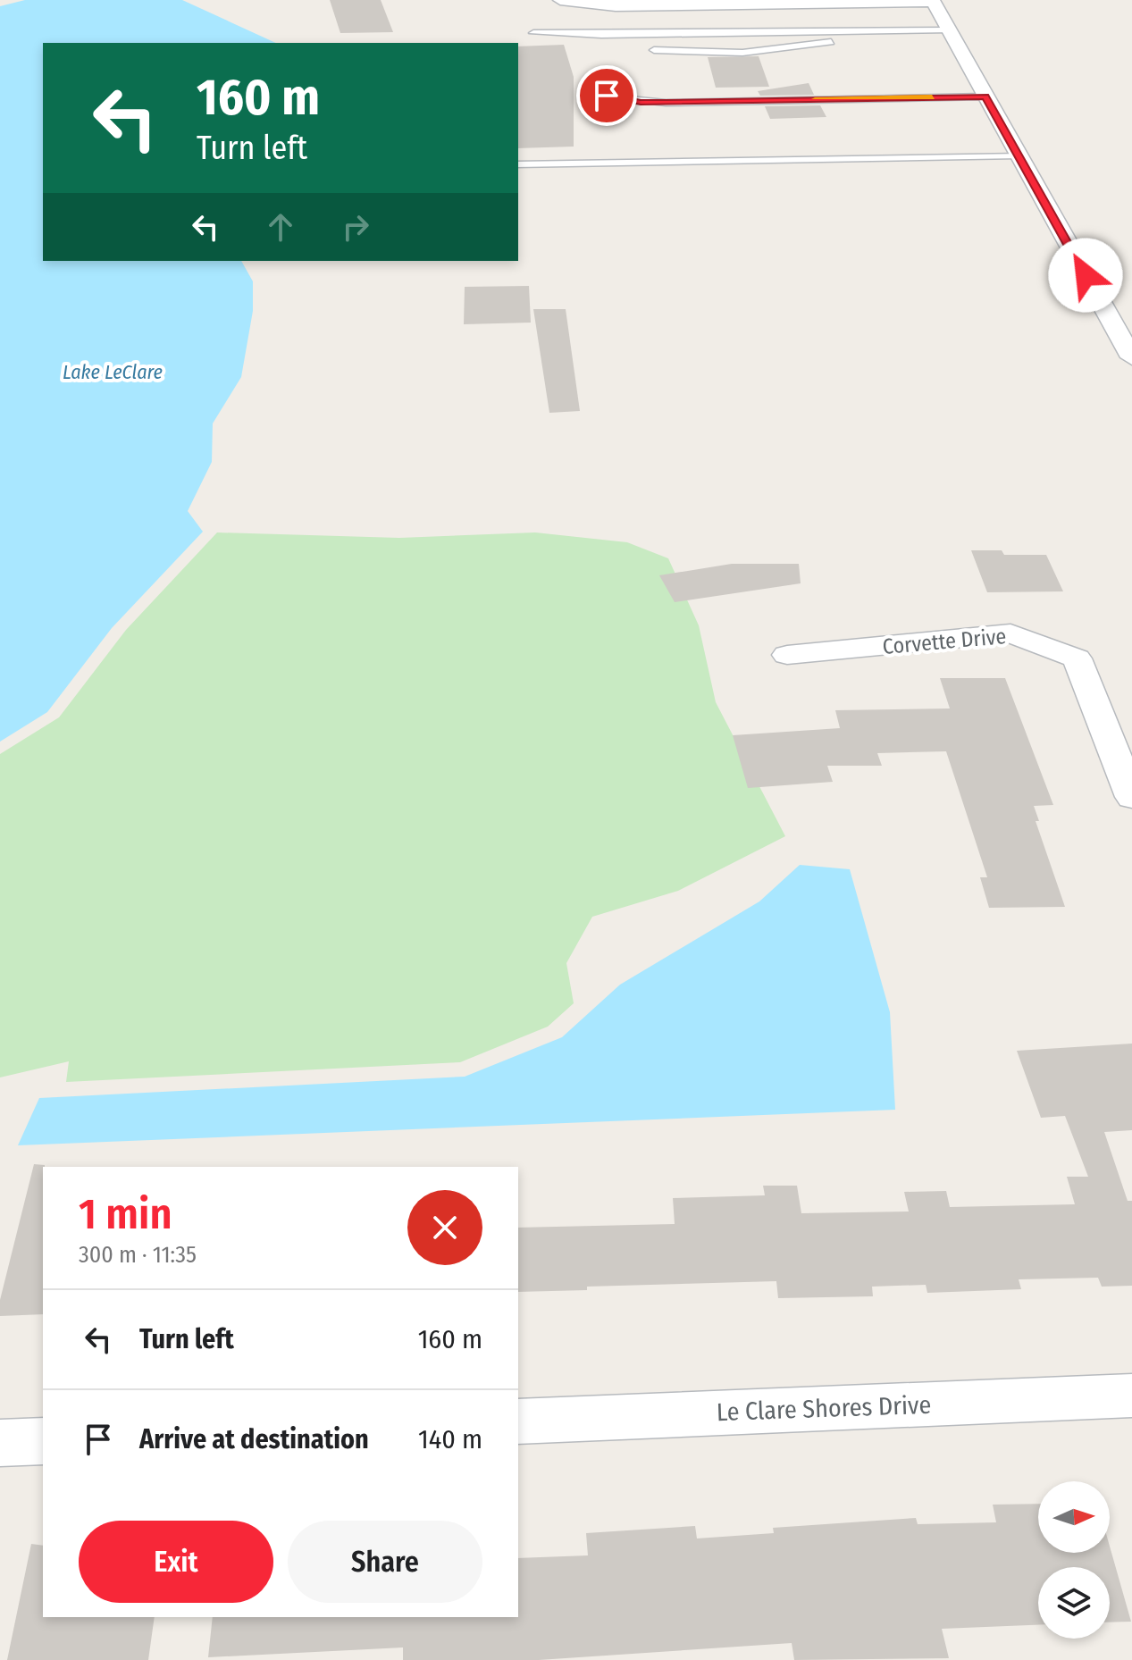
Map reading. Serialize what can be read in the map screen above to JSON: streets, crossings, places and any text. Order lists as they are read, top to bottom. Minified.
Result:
{"streets":{"street":["Corvette Drive","Le Clare Shores Drive"]},"water":["Lake LeClare"],"north":"right","page":{"turn":["160 m","Turn left"],"heading":["1 min","300 m · 11:35"],"list":[{"name":"Turn left","value":"160 m"},{"name":"Arrive at destination","value":"140 m"}],"buttons":["Exit","Share"]}}
